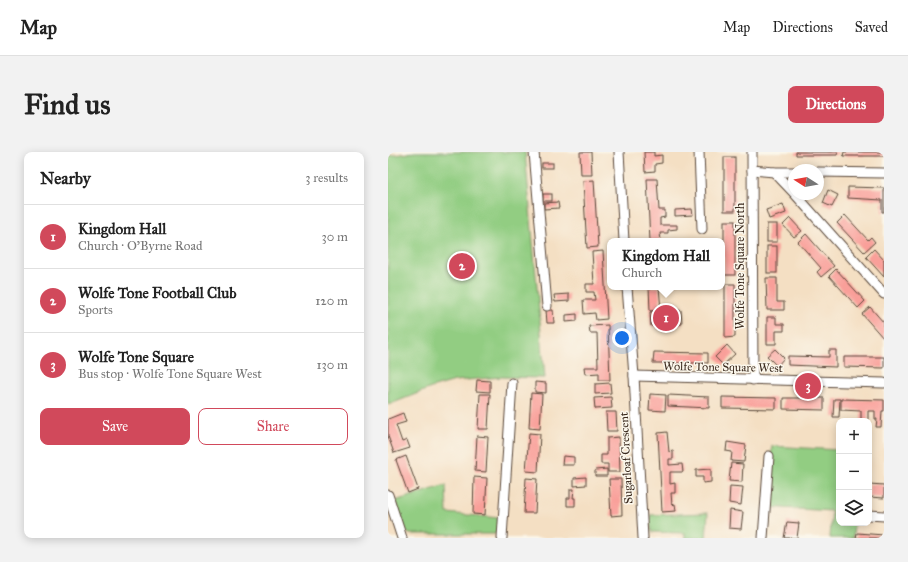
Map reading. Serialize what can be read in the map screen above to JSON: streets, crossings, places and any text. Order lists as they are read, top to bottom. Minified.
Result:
{"streets":{"street":["Wolfe Tone Square North","Wolfe Tone Square West","Sugarloaf Crescent"]},"crossings":[["Wolfe Tone Square North","Wolfe Tone Square West"],["Wolfe Tone Square West","Sugarloaf Crescent"]],"north":"left","page":{"header":"Map","nav":["Map","Directions","Saved"],"buttons":["Directions",["Save","Share"]],"title":"Find us","heading":["Nearby","3 results"],"list":[{"mark":"1","name":"Kingdom Hall","note":"Church · O'Byrne Road","value":"30 m"},{"mark":"2","name":"Wolfe Tone Football Club","note":"Sports","value":"120 m"},{"mark":"3","name":"Wolfe Tone Square","note":"Bus stop · Wolfe Tone Square West","value":"130 m"}],"popup":["Kingdom Hall","Church"],"pins":["2","1","3"],"map_buttons":["+","−"]}}
